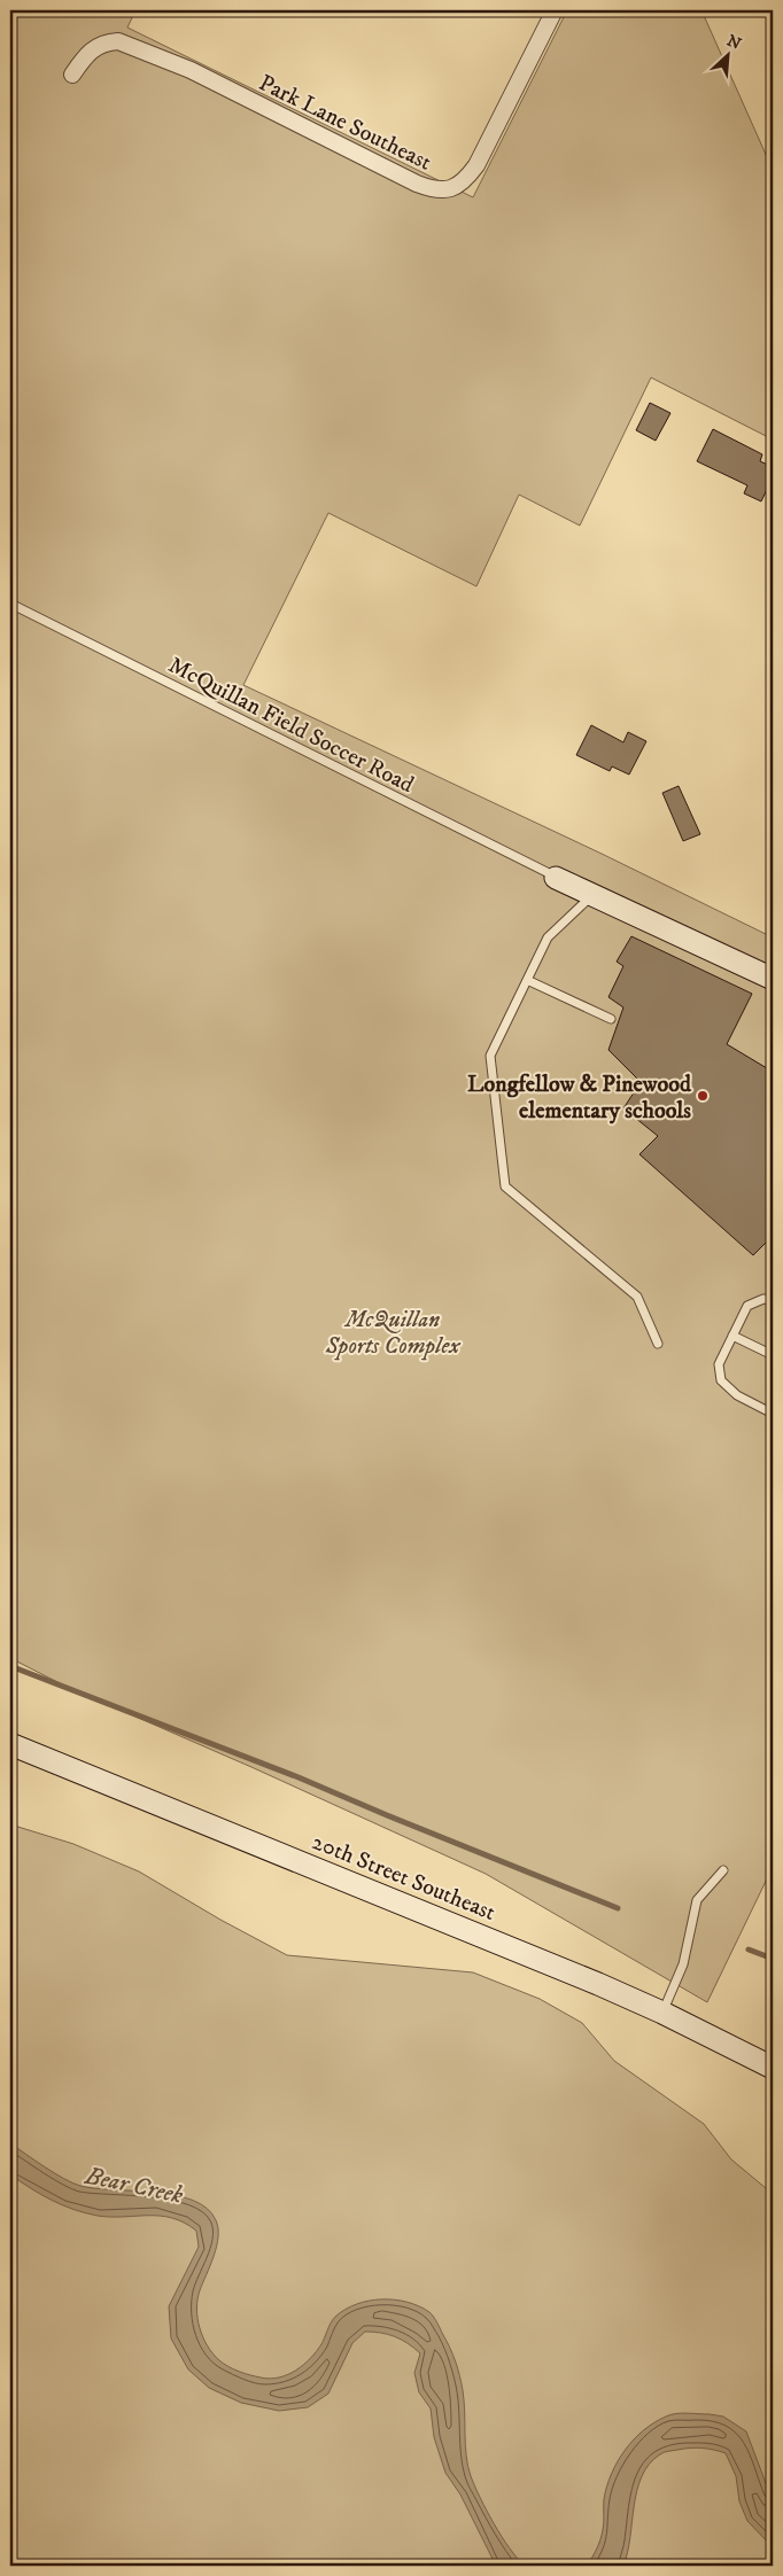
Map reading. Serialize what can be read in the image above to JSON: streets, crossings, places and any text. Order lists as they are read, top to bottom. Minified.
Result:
{"streets":{"street":["Park Lane Southeast","20th Street Southeast"],"lane":["McQuillan Field Soccer Road"]},"water":["Bear Creek"],"parks":["McQuillan Sports Complex"],"places":["Longfellow & Pinewood elementary schools"],"north":"top right"}
